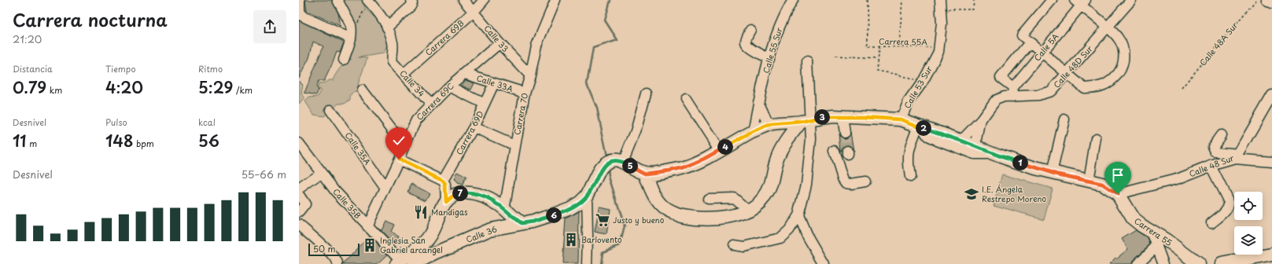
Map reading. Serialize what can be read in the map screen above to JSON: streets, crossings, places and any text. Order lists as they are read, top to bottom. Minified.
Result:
{"streets":{"main road":["Carrera 55","Calle 36"],"street":["Carrera 69B","Calle 33","Calle 5A","Calle 55 Sur","Calle 48D Sur","Calle 34","Calle 33A","Calle 53 Sur","Carrera 69C","Carrera 70","Carrera 69D","Calle 35A","Calle 48 Sur","Calle 35B"],"path":["Carrera 55A","Calle 48A Sur"]},"crossings":[["Carrera 69B","Calle 33"],["Carrera 69B","Calle 34"],["Calle 33","Carrera 69C"],["Calle 33","Carrera 70"],["Carrera 55A","Calle 53 Sur"],["Calle 5A","Calle 48D Sur"],["Calle 55 Sur","Carrera 55"],["Calle 34","Carrera 69C"],["Calle 33A","Carrera 69C"],["Calle 33A","Carrera 70"],["Calle 33A","Carrera 69D"],["Calle 53 Sur","Carrera 55"],["Carrera 69C","Calle 35A"],["Carrera 69C","Calle 35B"],["Calle 48 Sur","Carrera 55"]],"places":{"school or university":["I.E. Ángela Restrepo Moreno"],"restaurant":["Mandigas"],"supermarket":["Justo y bueno"],"building":["Barlovento","Inglesia San Gabriel arcangel"]},"scale_bar":"50 m","page":{"heading":["Carrera nocturna","21:20"],"stats":[["Distancia","0.79 km"],["Tiempo","4:20"],["Ritmo","5:29 /km"],["Desnivel","11 m"],["Pulso","148 bpm"],["kcal","56"]],"pins":["3","2","4","1","5","7","6"],"chart":["Desnivel","55–66 m"],"scale":"50 m"}}
